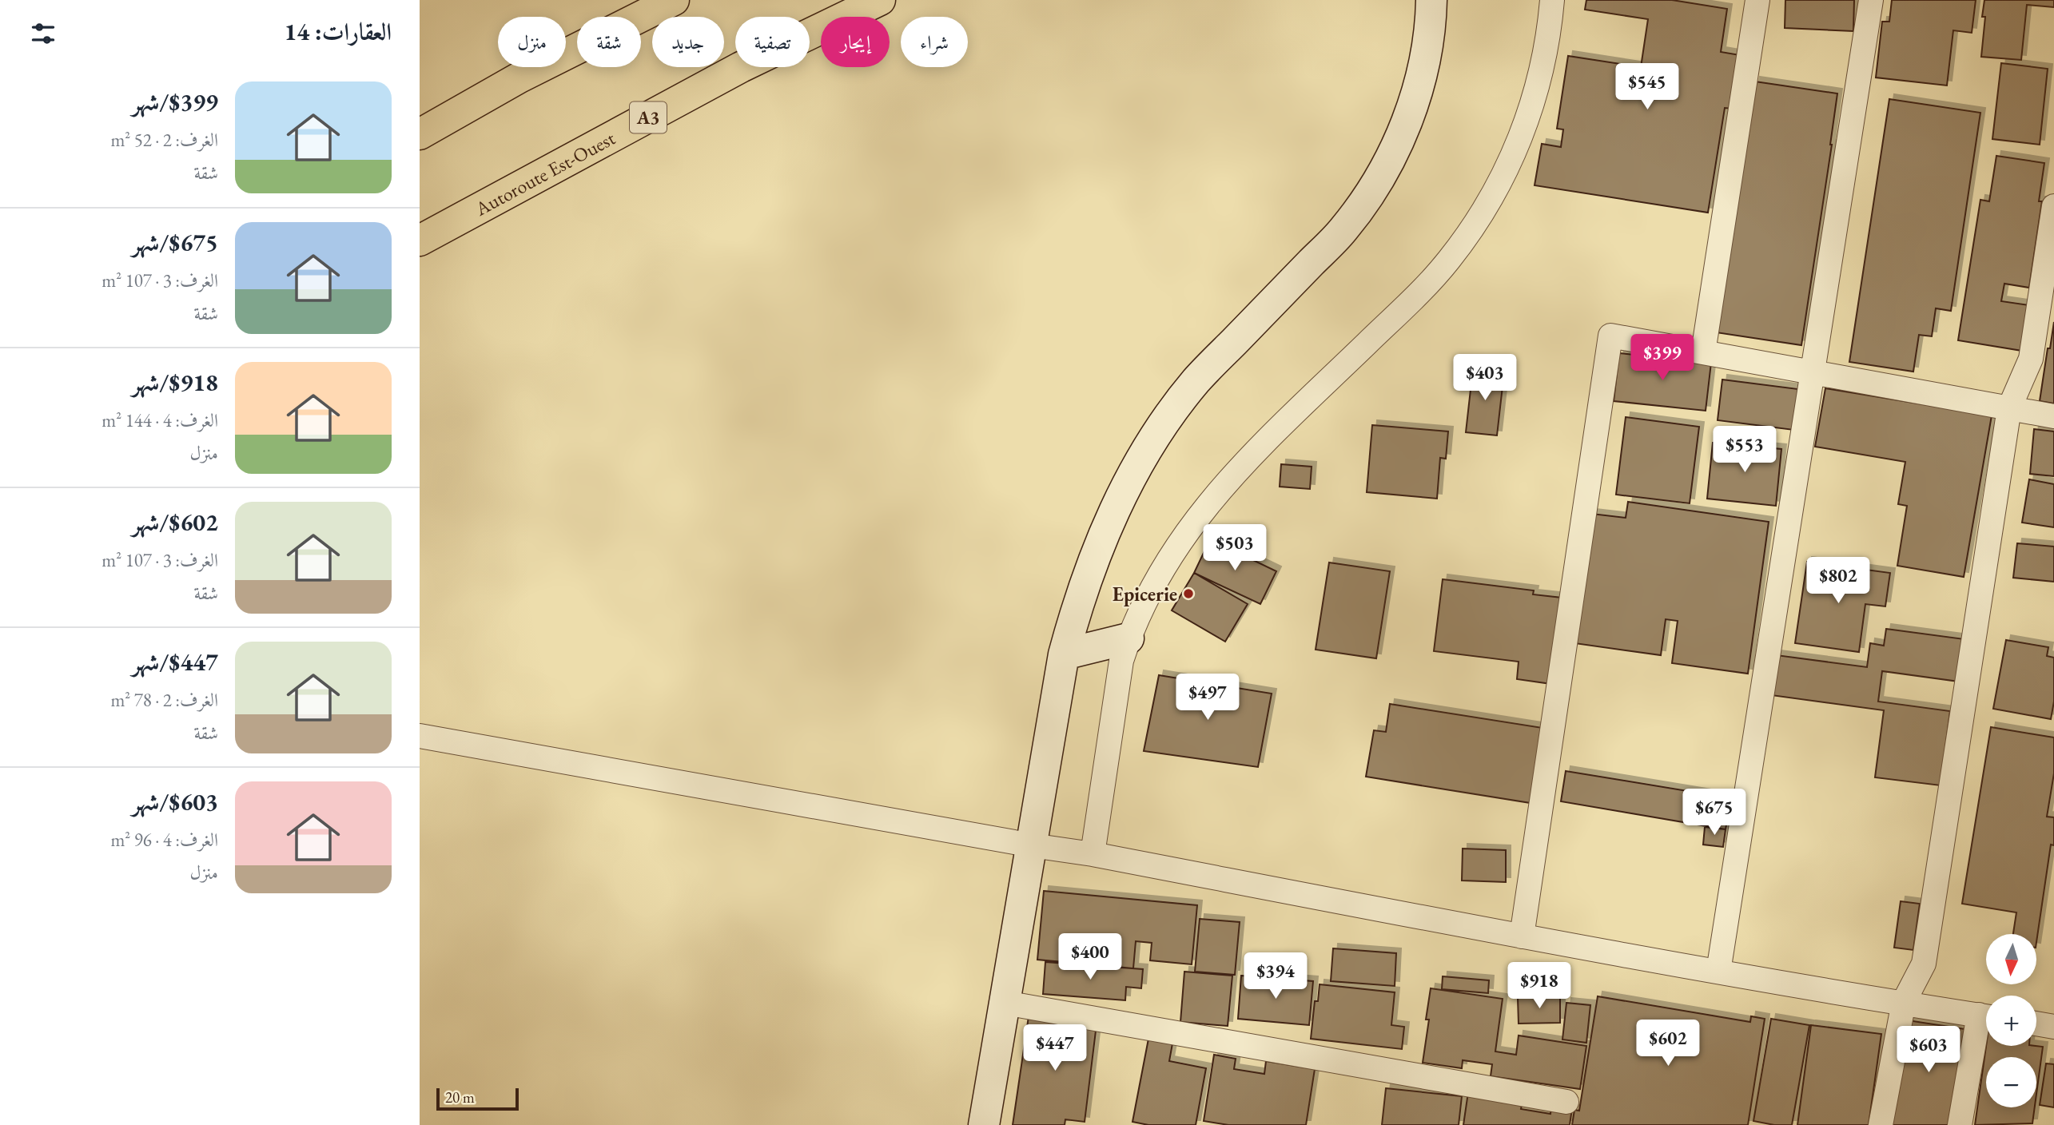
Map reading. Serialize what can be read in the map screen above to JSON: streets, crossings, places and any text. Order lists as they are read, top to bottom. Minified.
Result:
{"streets":{"highway":["A3","Autoroute Est-Ouest"]},"places":["Epicerie"],"scale_bar":"20 m","north":"bottom","page":{"heading":"العقارات: 14","chip":["شراء","إيجار","تصفية","جديد","شقة","منزل"],"price":["$545","$399","$403","$553","$503","$802","$497","$675","$400","$394","$918","$602","$447","$603"],"list":[{"name":"$399/شهر","note":"الغرف: 2 · 52 m² · شقة"},{"name":"$675/شهر","note":"الغرف: 3 · 107 m² · شقة"},{"name":"$918/شهر","note":"الغرف: 4 · 144 m² · منزل"},{"name":"$602/شهر","note":"الغرف: 3 · 107 m² · شقة"},{"name":"$447/شهر","note":"الغرف: 2 · 78 m² · شقة"},{"name":"$603/شهر","note":"الغرف: 4 · 96 m² · منزل"}],"map_buttons":["+","−"],"scale":"20 m"}}
